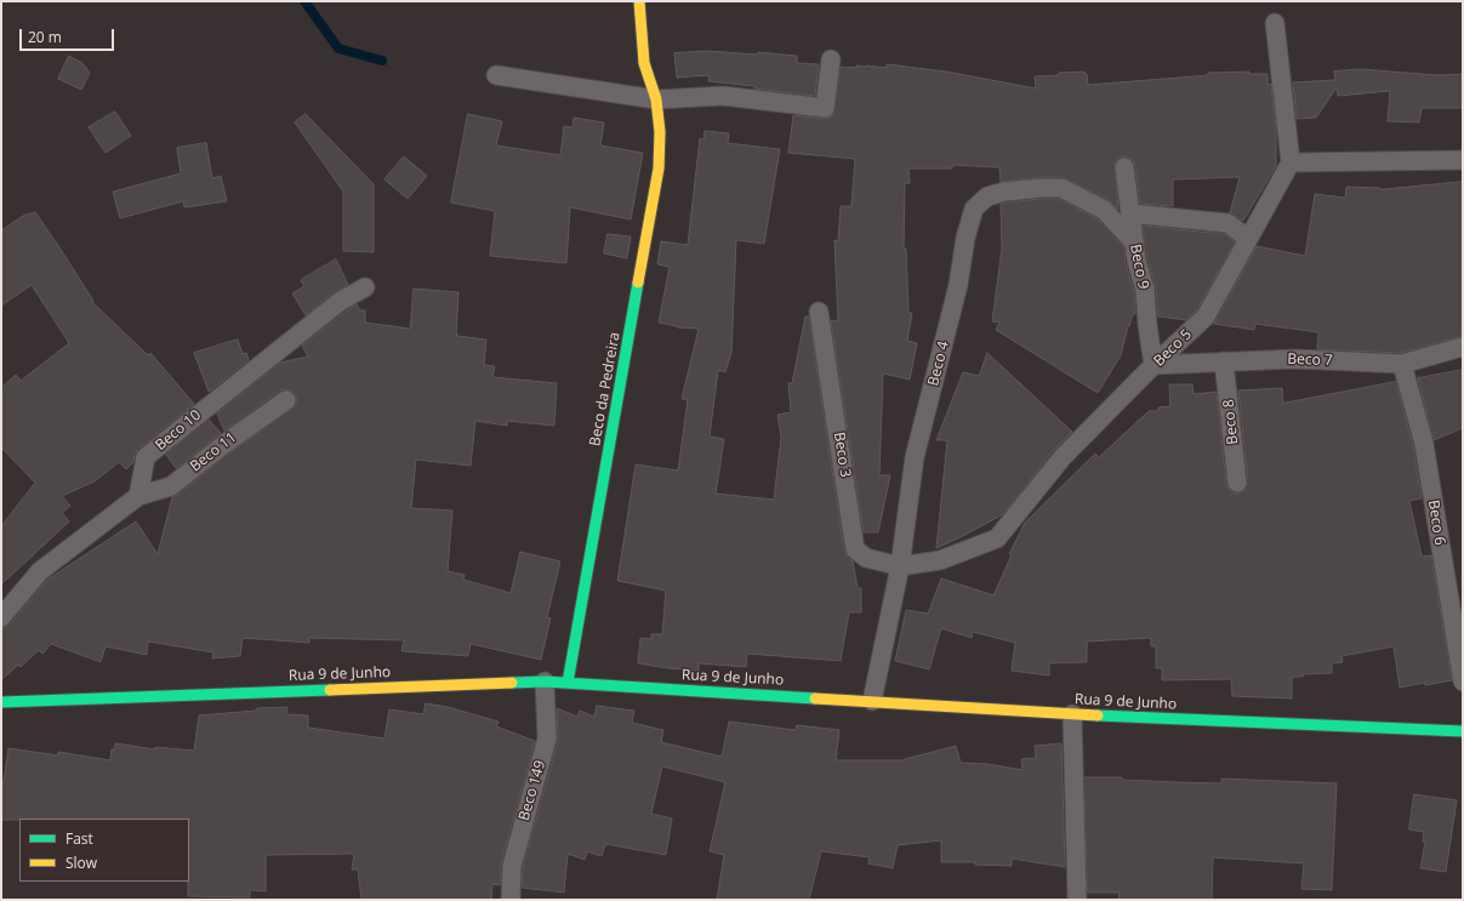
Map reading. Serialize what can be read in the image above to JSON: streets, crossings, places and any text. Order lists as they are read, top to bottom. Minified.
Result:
{"streets":{"street":["Beco da Pedreira","Rua 9 de Junho"],"lane":["Beco 9","Beco 5","Beco 7","Beco 4","Beco 8","Beco 10","Beco 11","Beco 3","Beco 6","Beco 149"]},"crossings":[["Beco 9","Beco 5"],["Beco 9","Beco 7"],["Beco 9","Beco 4"],["Beco 5","Beco 7"],["Beco 5","Beco 4"],["Beco 5","Beco 3"],["Beco 7","Beco 8"],["Beco 7","Beco 6"],["Beco 4","Beco 3"],["Beco 4","Rua 9 de Junho"],["Beco da Pedreira","Rua 9 de Junho"],["Beco 10","Beco 11"],["Rua 9 de Junho","Beco 149"]],"legend":["Fast","Slow"],"scale_bar":"20 m"}
